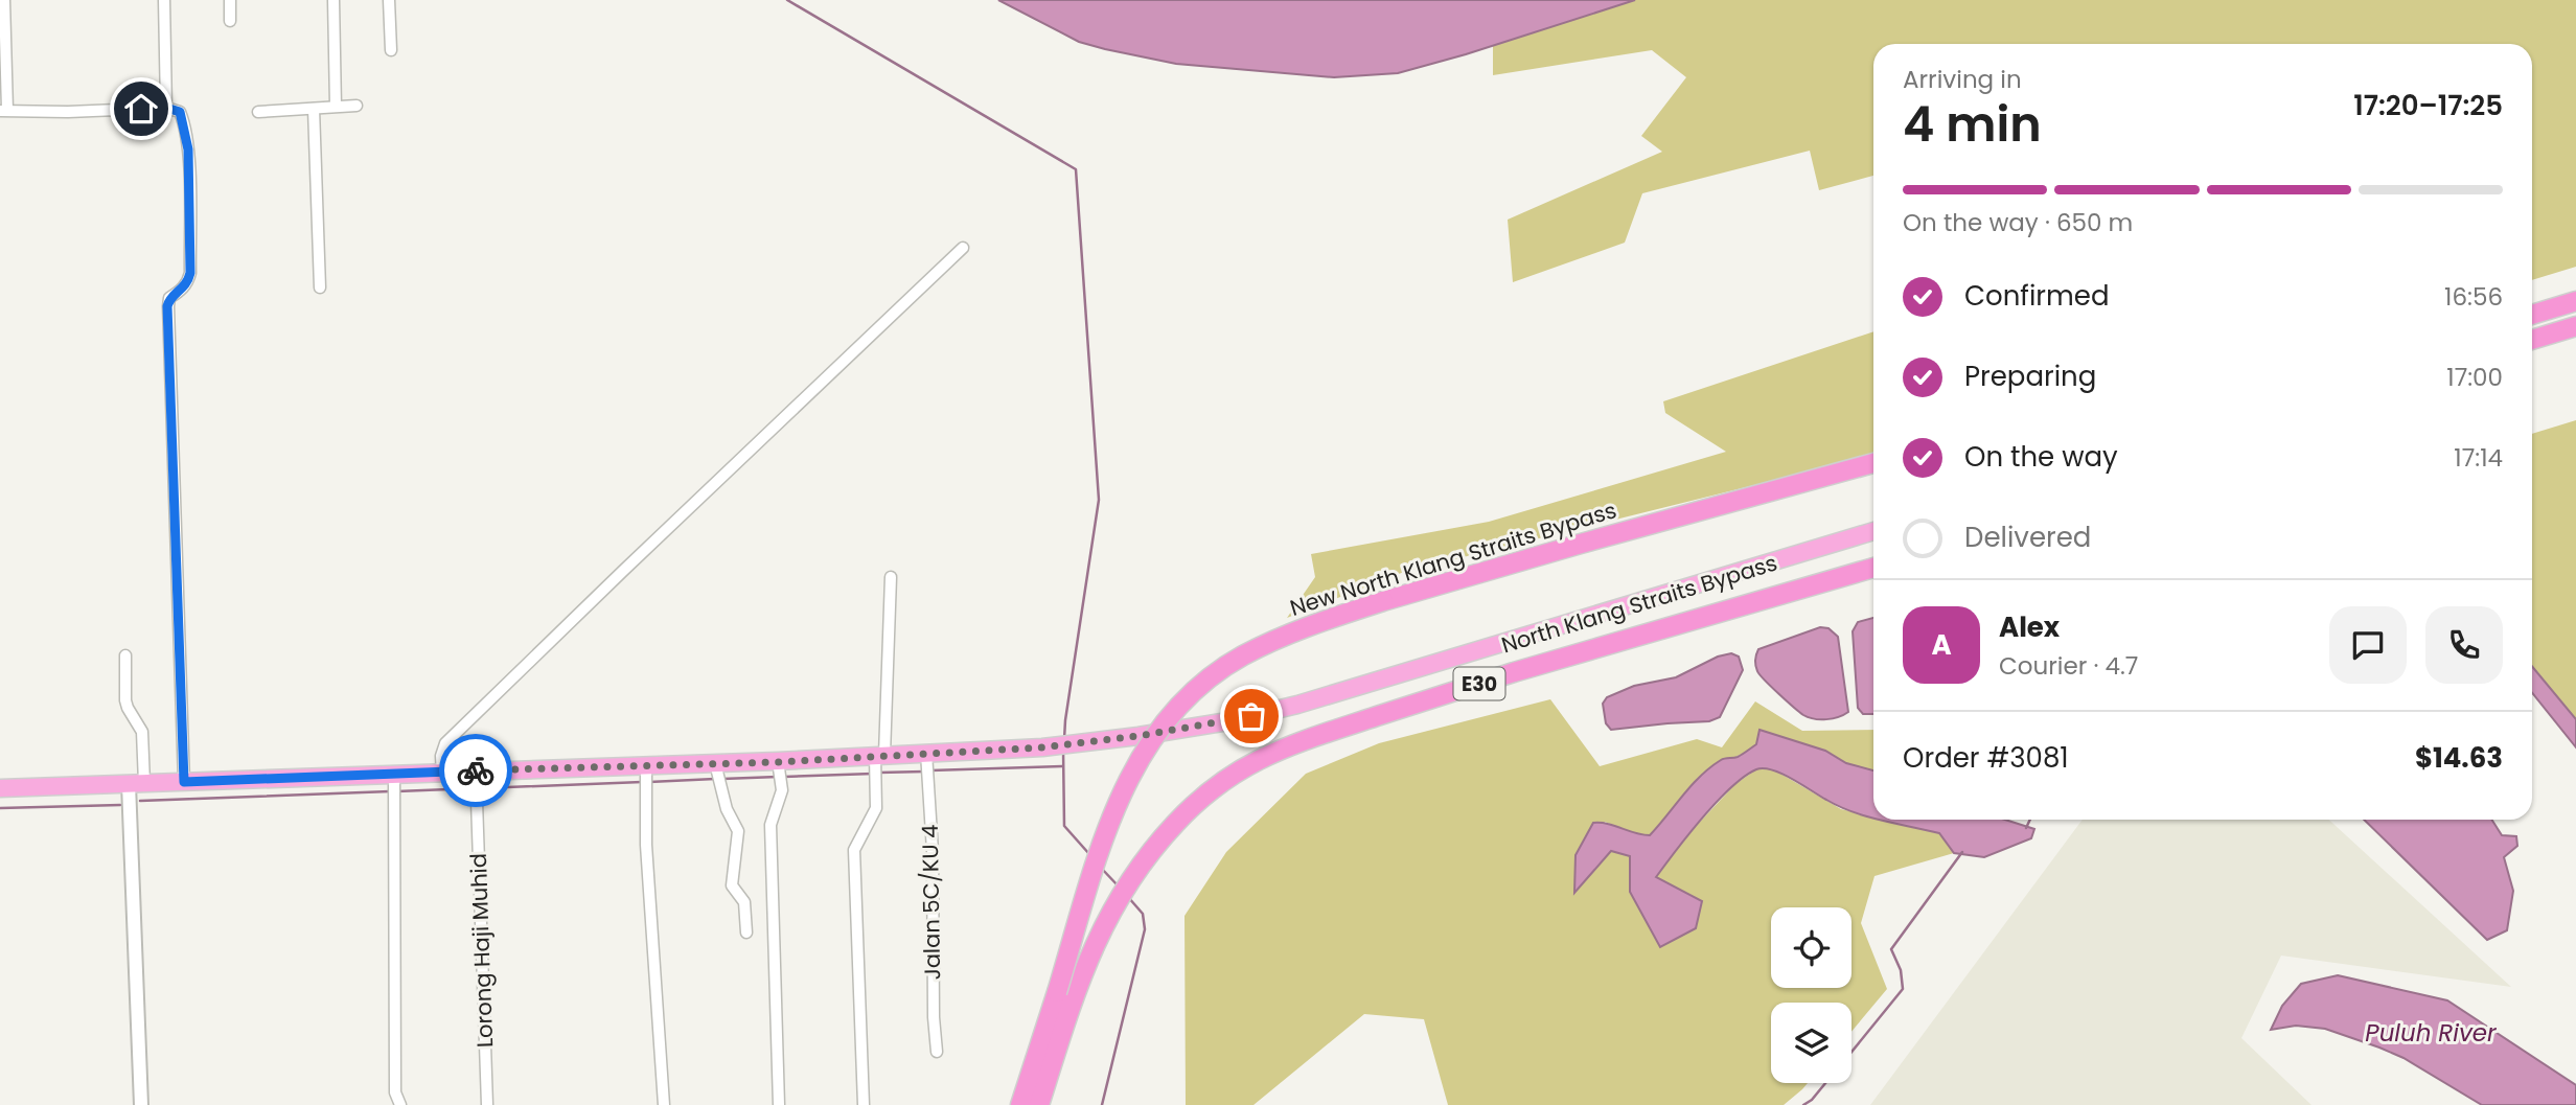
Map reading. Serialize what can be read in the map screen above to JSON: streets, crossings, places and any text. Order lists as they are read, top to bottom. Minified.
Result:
{"streets":{"highway":["New North Klang Straits Bypass","North Klang Straits Bypass","E30"],"street":["Jalan 5C/KU 4","Lorong Haji Muhid"]},"crossings":[["North Klang Straits Bypass","Jalan 5C/KU 4"],["North Klang Straits Bypass","Lorong Haji Muhid"]],"water":["Puluh River"],"page":{"heading":["4 min","Arriving in","17:20–17:25"],"panel":["Alex","Courier · 4.7","Order #3081","$14.63"],"bar":"On the way · 650 m","list":[["Confirmed","16:56"],["Preparing","17:00"],["On the way","17:14"],"Delivered"],"round":"A"}}
